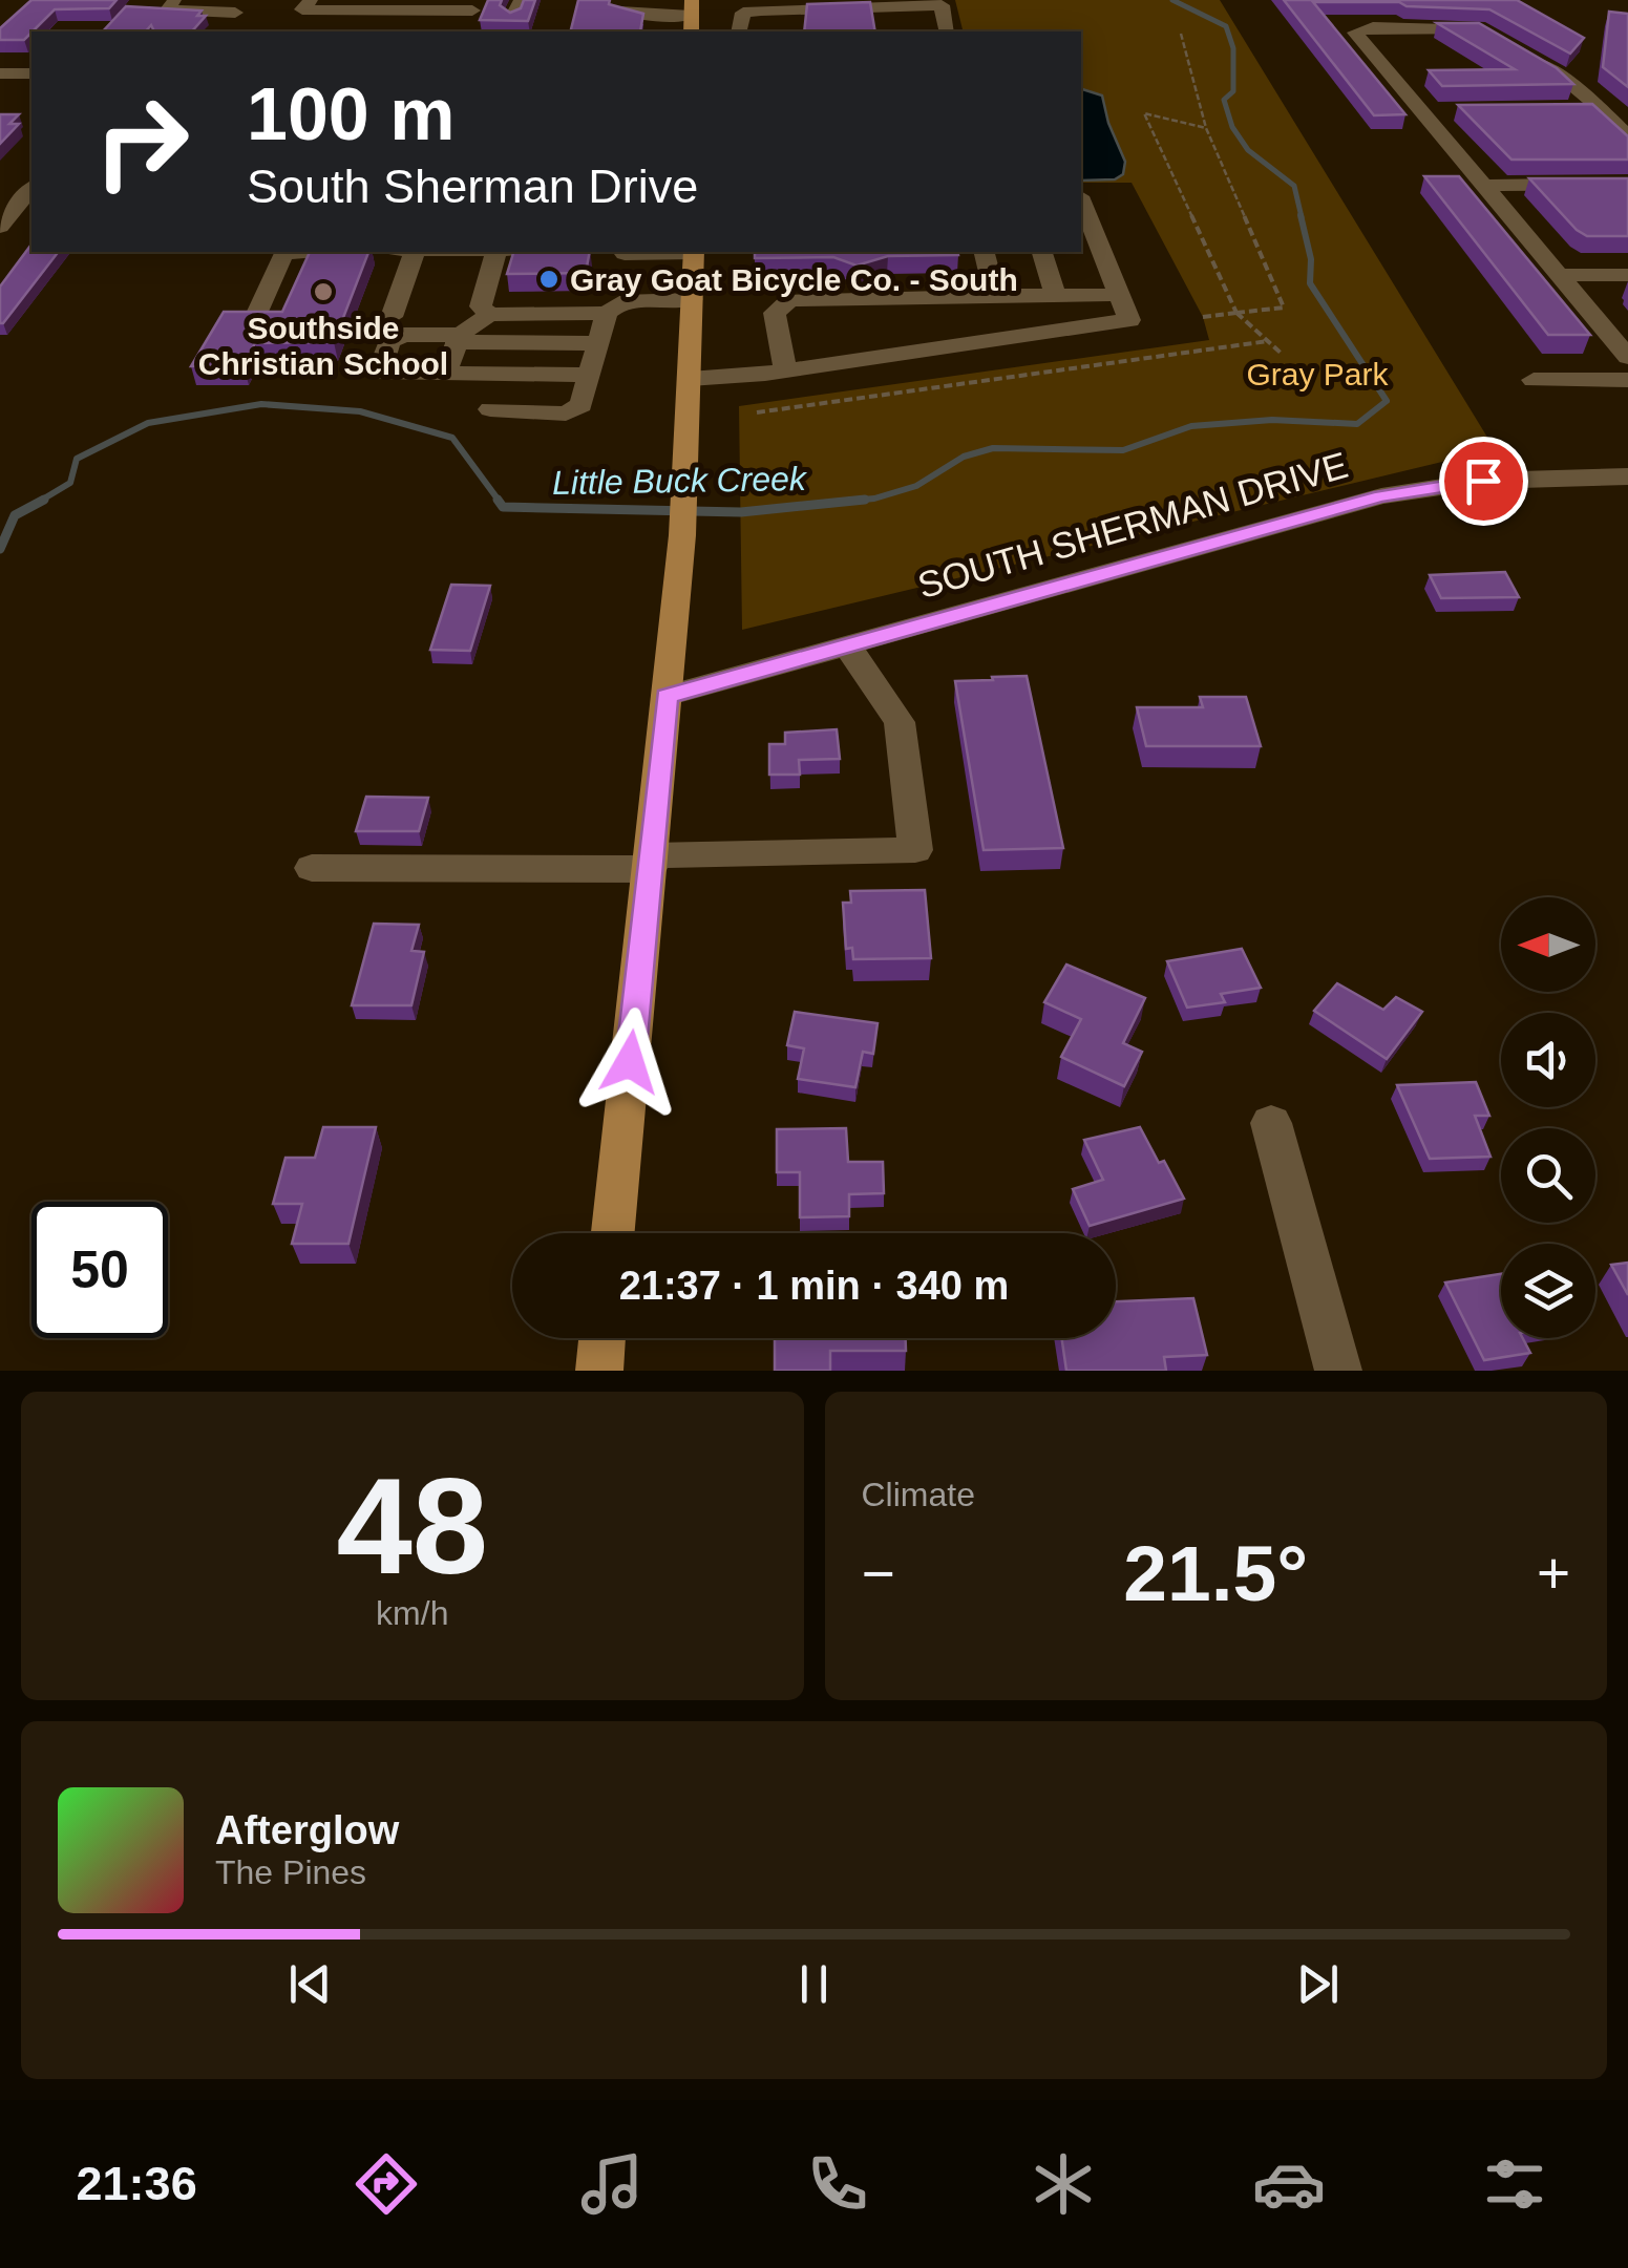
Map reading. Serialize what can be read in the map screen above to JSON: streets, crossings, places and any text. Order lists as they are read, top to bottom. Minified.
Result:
{"streets":{"street":["SOUTH SHERMAN DRIVE"]},"water":["Little Buck Creek"],"parks":["Gray Park"],"places":["Gray Goat Bicycle Co. - South","Southside Christian School"],"north":"left","page":{"turn":["100 m","South Sherman Drive"],"limit":"50","trip":"21:37 · 1 min · 340 m","tile":[["48","km/h"],"Climate"],"heat":["−","21.5°","+"],"song":["Afterglow","The Pines"],"tabs":"21:36"}}
